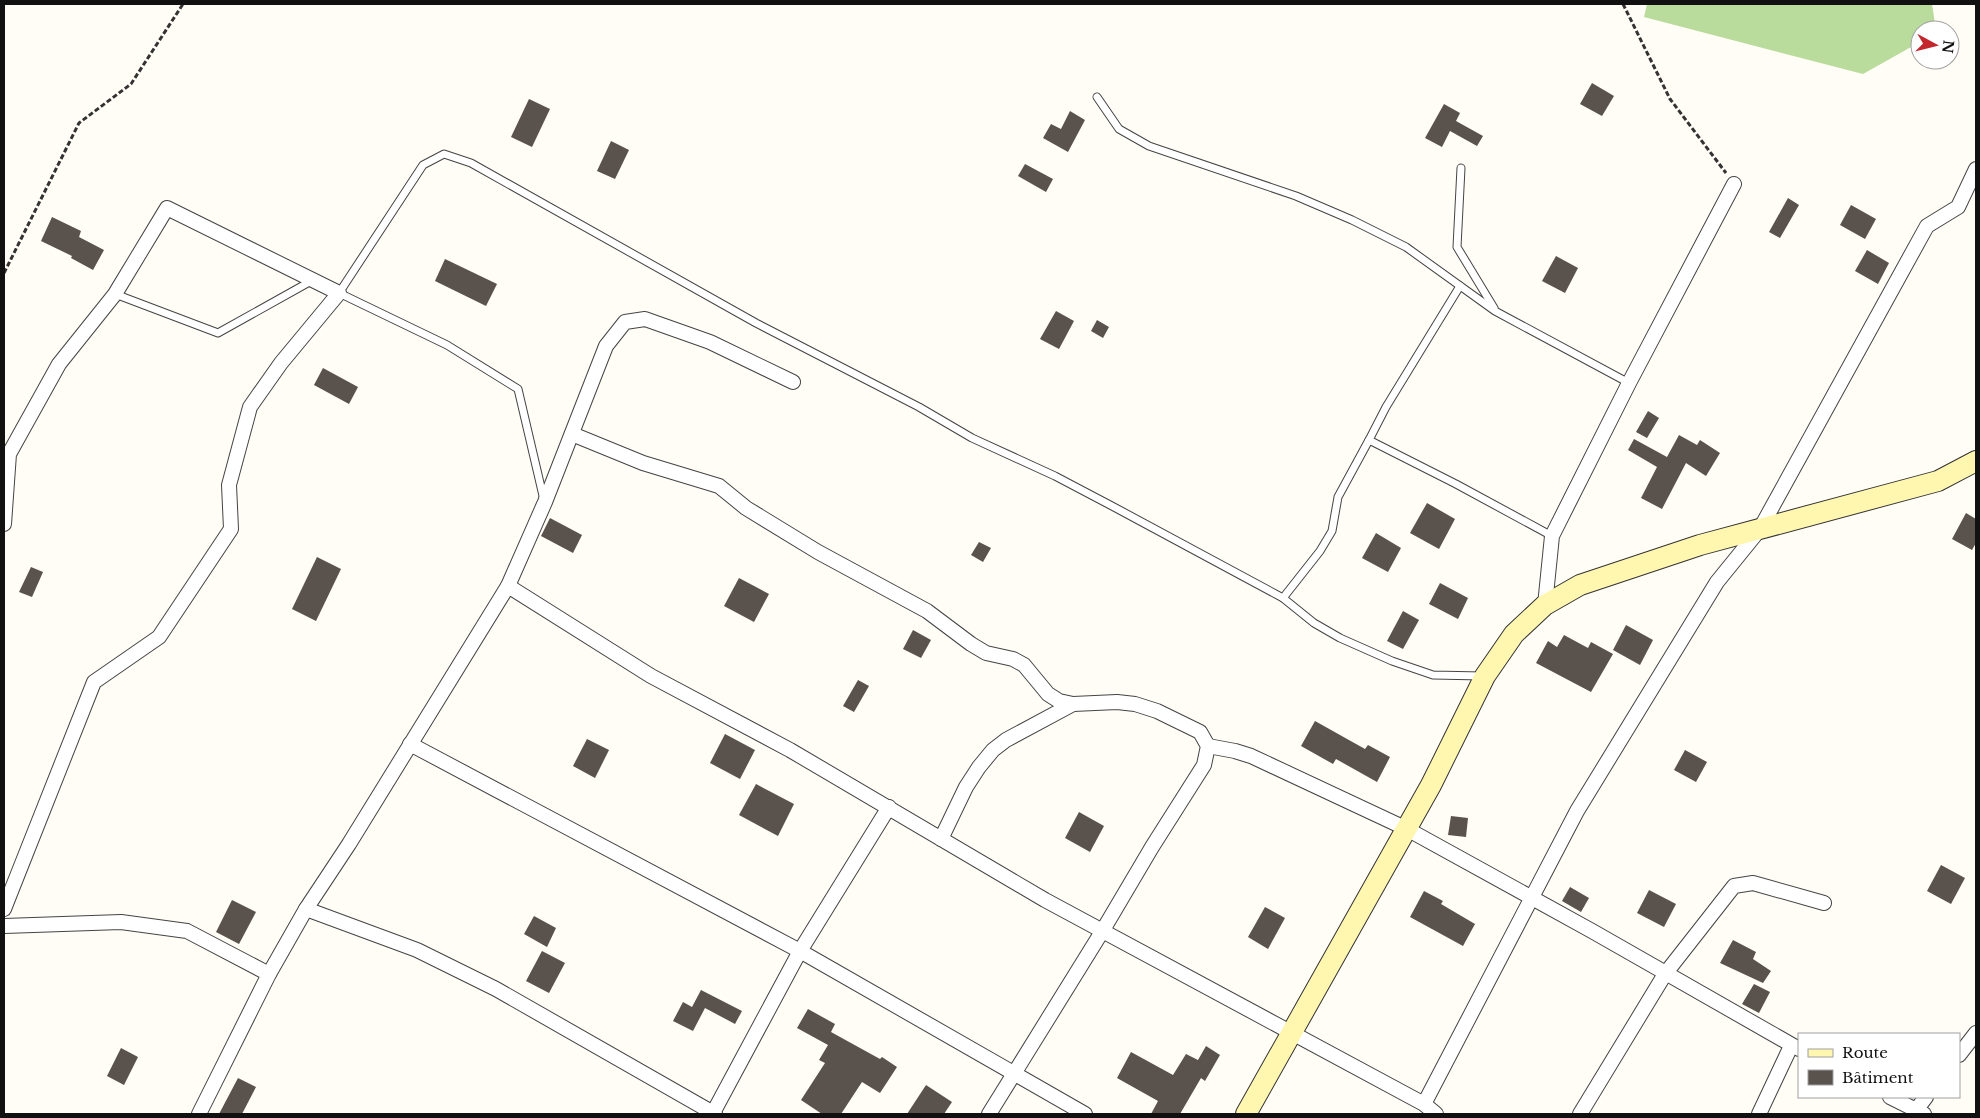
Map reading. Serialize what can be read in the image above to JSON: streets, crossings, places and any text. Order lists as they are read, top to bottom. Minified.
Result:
{"legend":["Route","Bâtiment"],"north":"right"}
